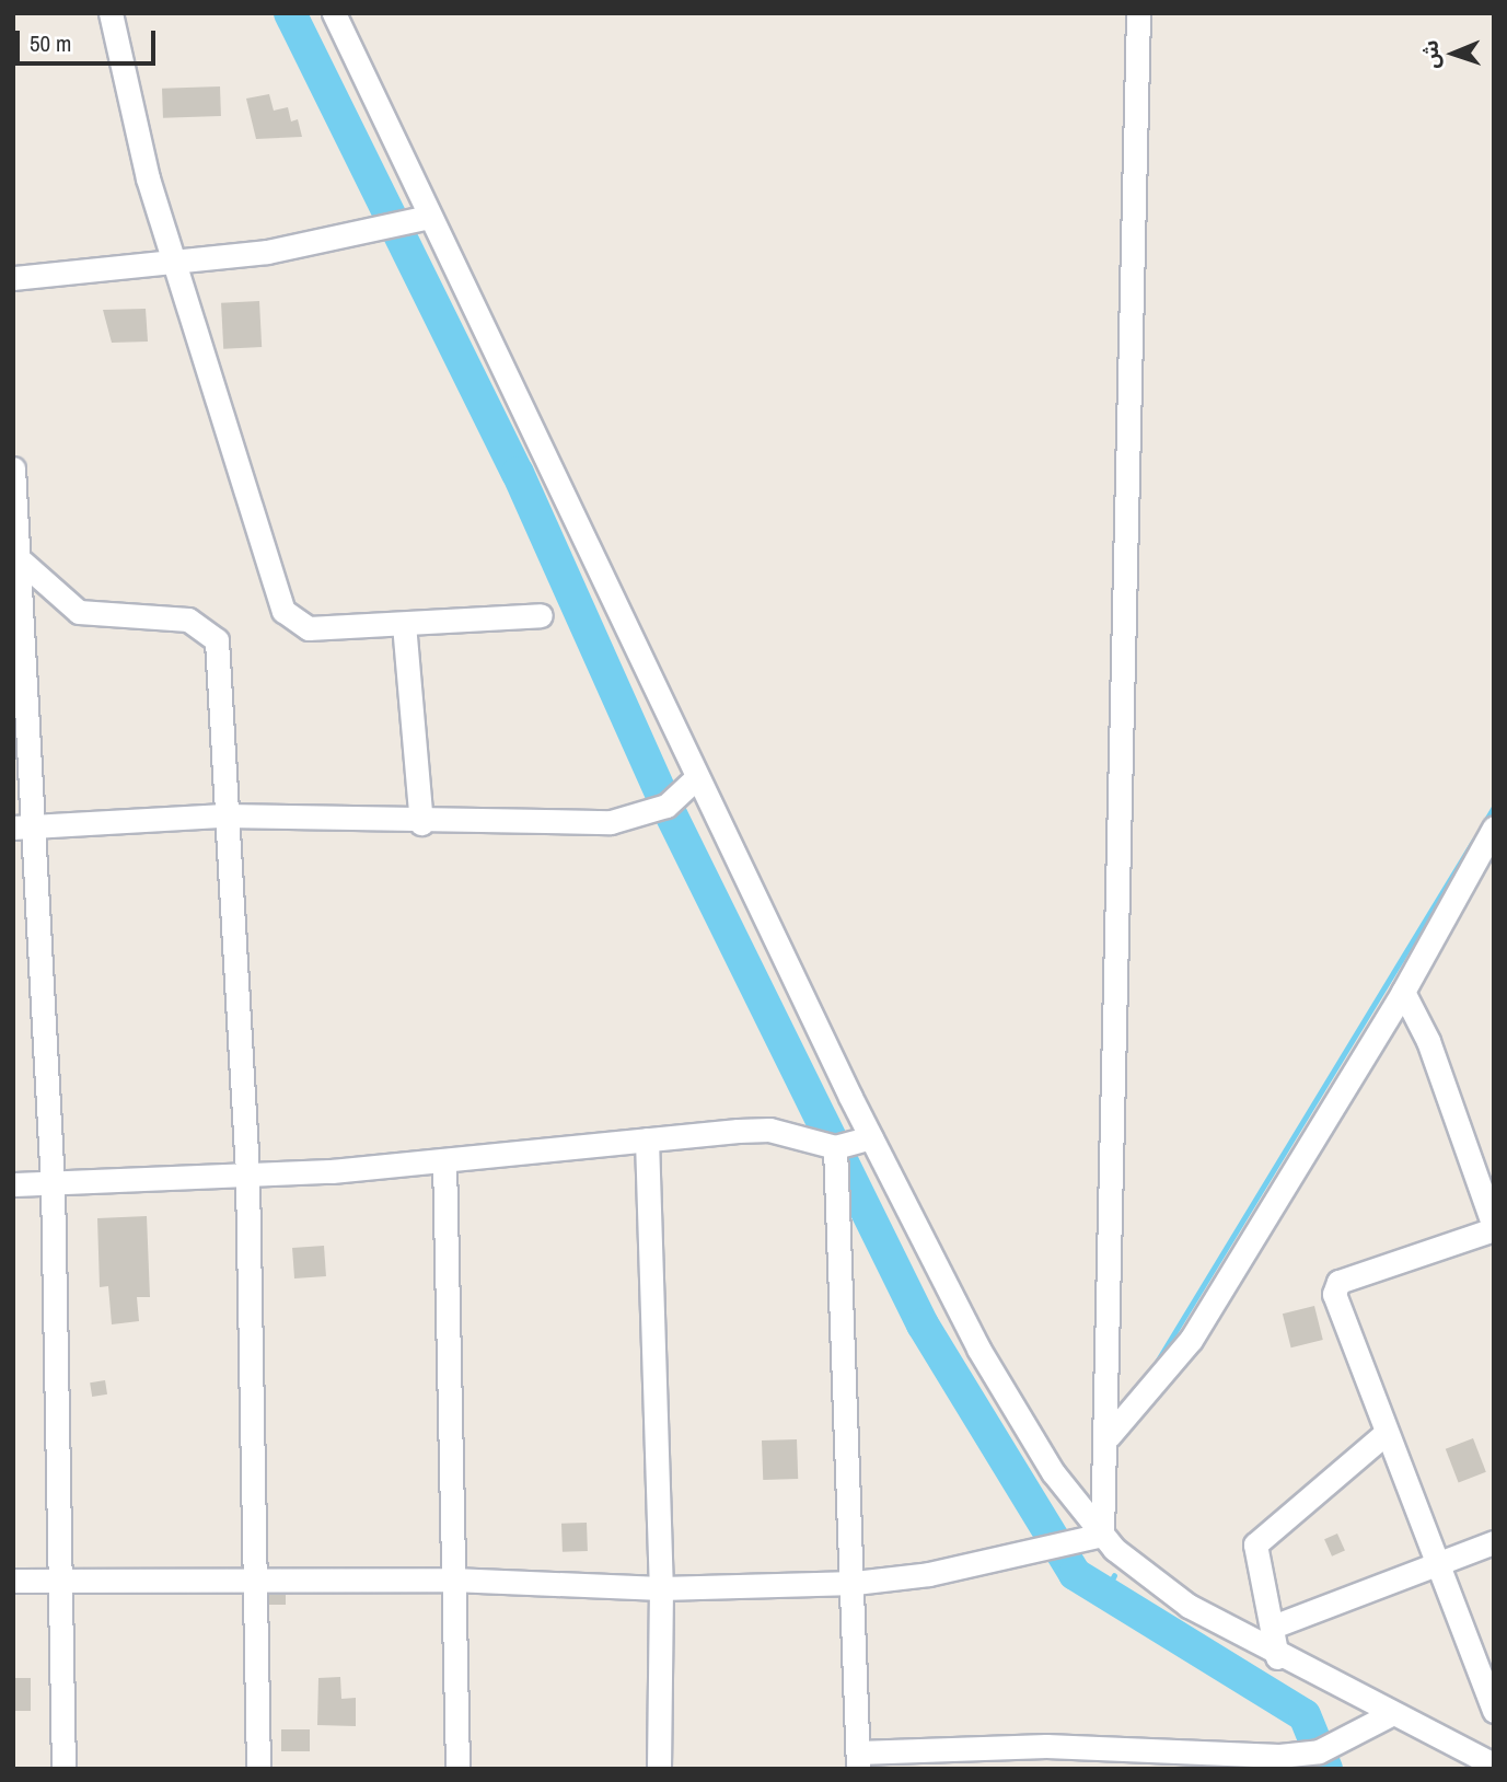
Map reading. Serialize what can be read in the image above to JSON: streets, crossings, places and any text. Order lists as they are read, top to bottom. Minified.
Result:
{"scale_bar":"50 m","north":"left"}
